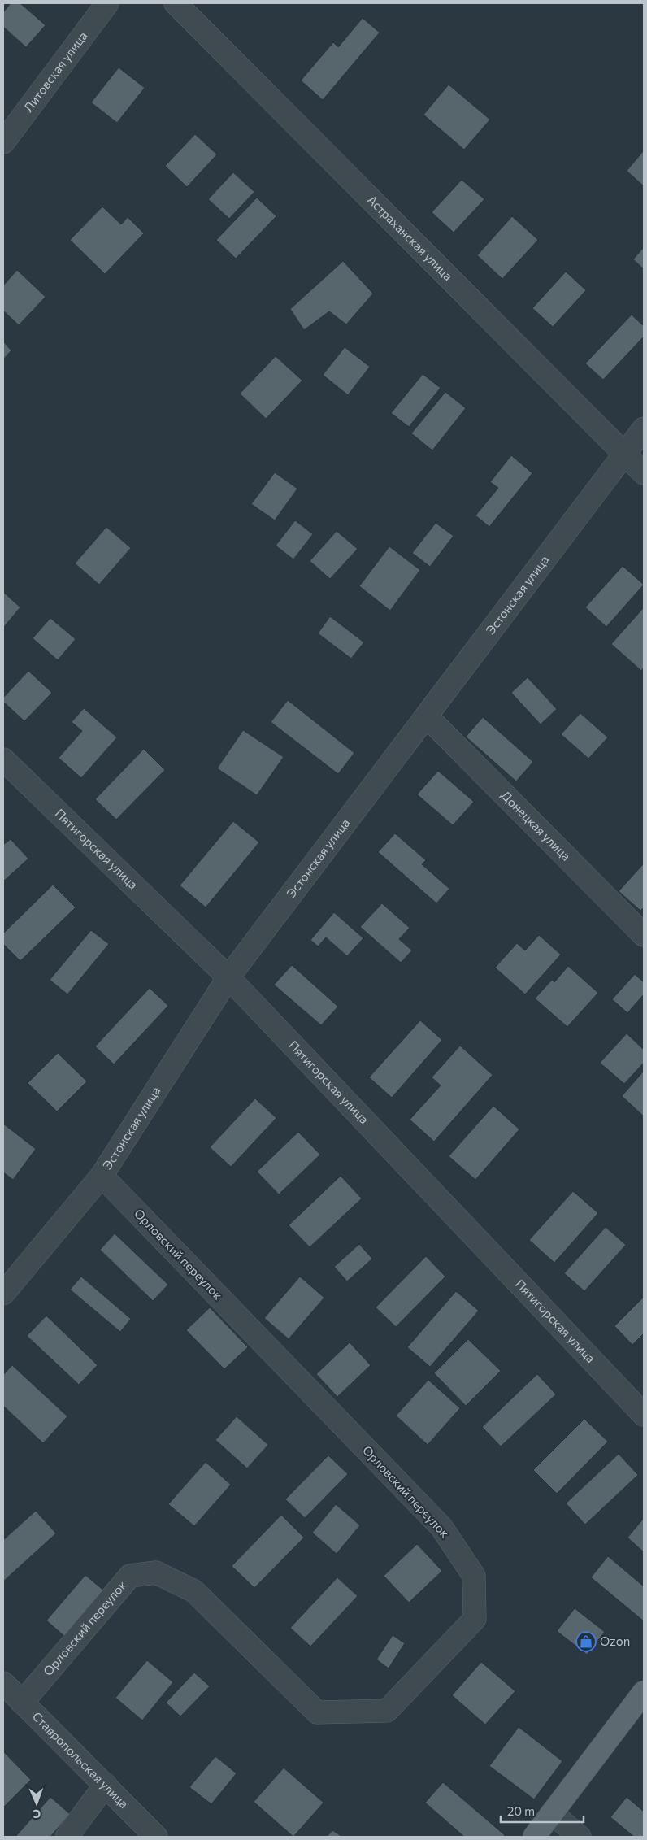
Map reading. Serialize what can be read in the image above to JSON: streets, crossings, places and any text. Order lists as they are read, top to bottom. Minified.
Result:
{"streets":{"street":["Литовская улица","Астраханская улица","Эстонская улица","Донецкая улица","Пятигорская улица","Орловский переулок","Ставропольская улица"]},"crossings":[["Астраханская улица","Эстонская улица"],["Эстонская улица","Донецкая улица"],["Эстонская улица","Пятигорская улица"],["Эстонская улица","Орловский переулок"],["Орловский переулок","Ставропольская улица"]],"places":{"shop":["Ozon"]},"scale_bar":"20 m","north":"bottom"}
